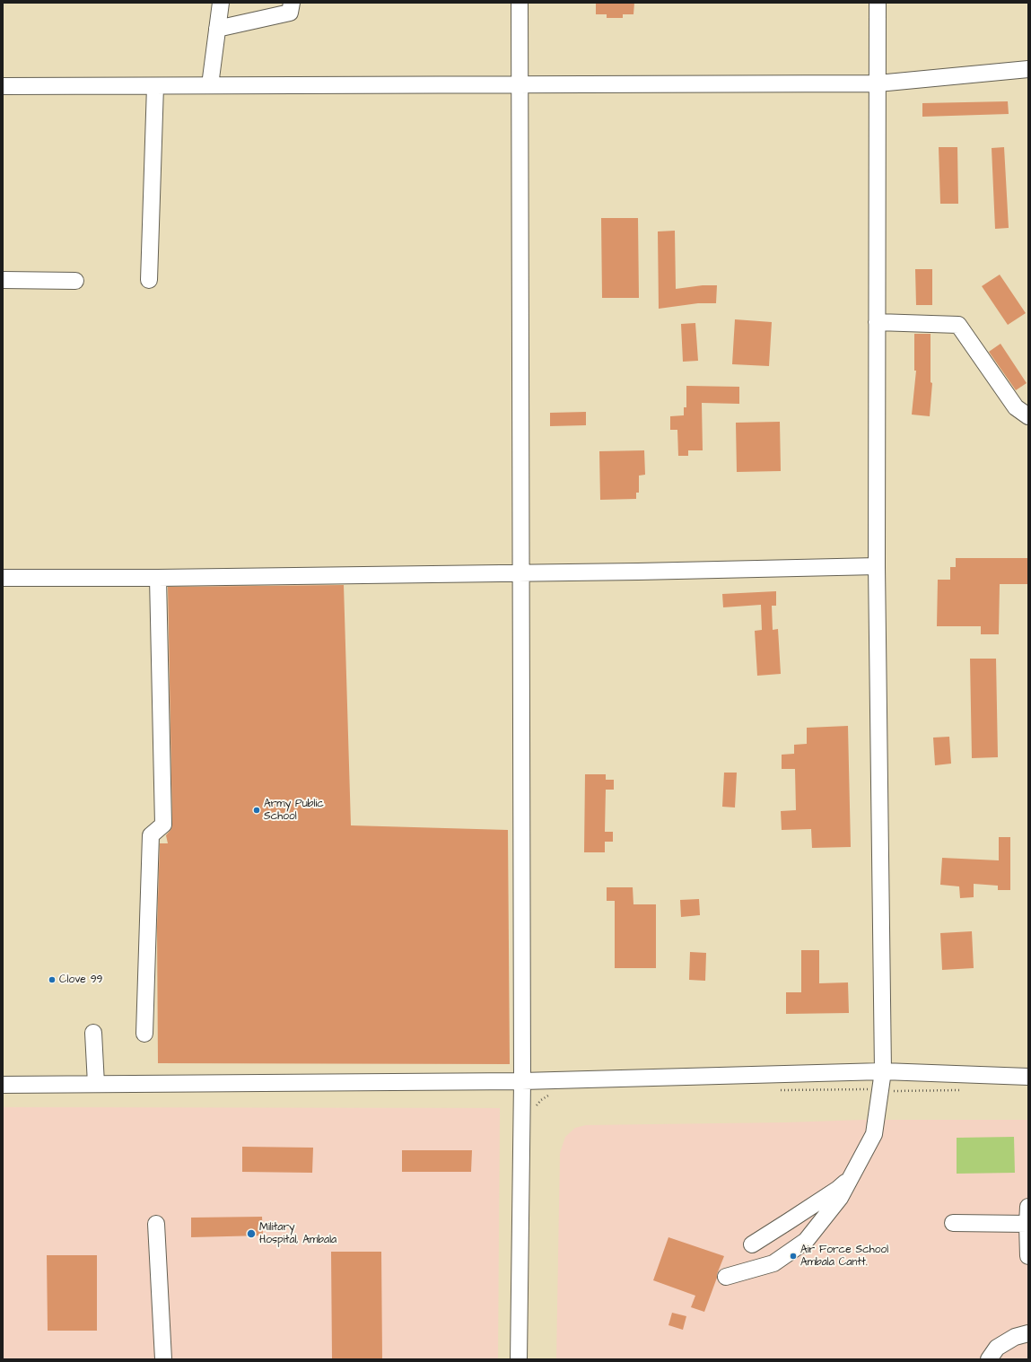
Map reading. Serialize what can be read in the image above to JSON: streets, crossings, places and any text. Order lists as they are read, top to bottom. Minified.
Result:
{"places":["Army Public School","Clove 99","Military Hospital, Ambala","Air Force School Ambala Cantt."]}
